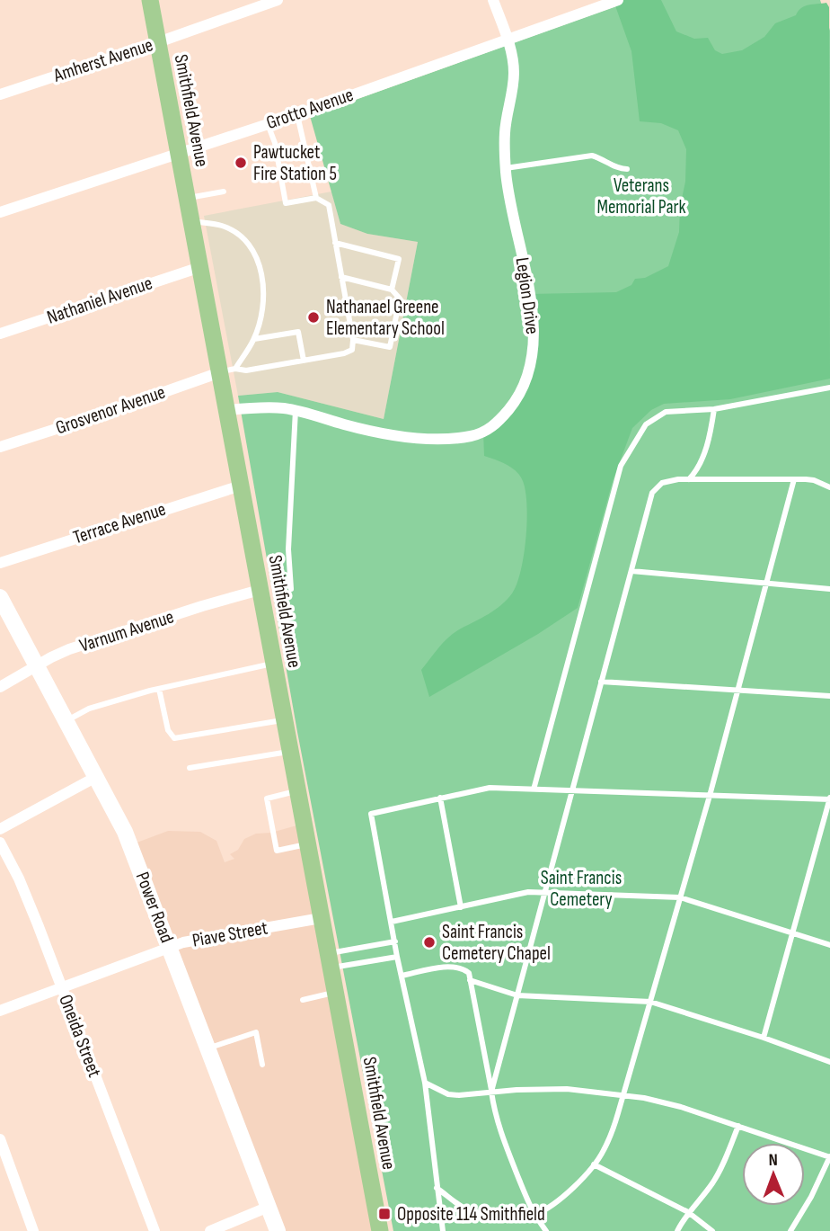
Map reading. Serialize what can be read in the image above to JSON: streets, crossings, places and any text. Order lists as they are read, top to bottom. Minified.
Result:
{"streets":{"main road":["Smithfield Avenue","Power Road"],"street":["Amherst Avenue","Grotto Avenue","Legion Drive","Nathaniel Avenue","Grosvenor Avenue","Terrace Avenue","Varnum Avenue","Piave Street","Oneida Street"]},"crossings":[["Amherst Avenue","Smithfield Avenue"],["Grotto Avenue","Smithfield Avenue"],["Grotto Avenue","Legion Drive"],["Smithfield Avenue","Legion Drive"],["Smithfield Avenue","Nathaniel Avenue"],["Smithfield Avenue","Grosvenor Avenue"],["Smithfield Avenue","Terrace Avenue"],["Smithfield Avenue","Varnum Avenue"],["Smithfield Avenue","Piave Street"],["Varnum Avenue","Power Road"],["Power Road","Piave Street"],["Piave Street","Oneida Street"]],"parks":["Veterans Memorial Park","Saint Francis Cemetery"],"places":{"other":["Pawtucket Fire Station 5","Nathanael Greene Elementary School","Saint Francis Cemetery Chapel"],"transit":["Opposite 114 Smithfield"]},"north":"top"}
